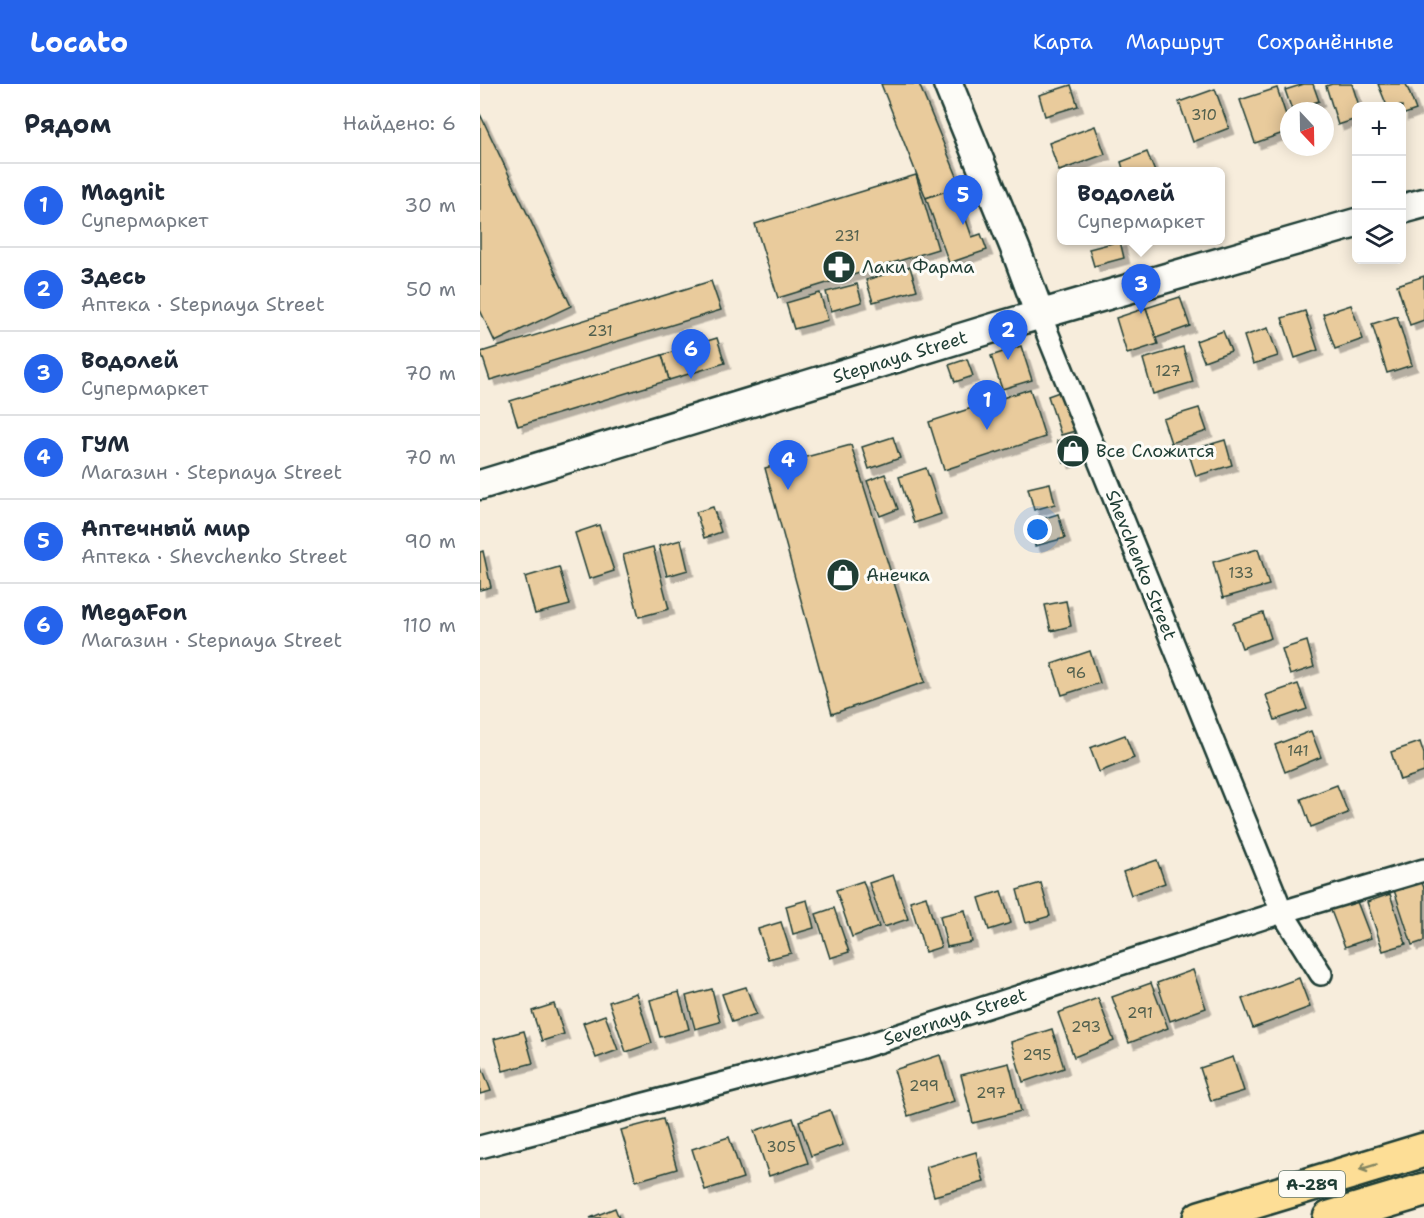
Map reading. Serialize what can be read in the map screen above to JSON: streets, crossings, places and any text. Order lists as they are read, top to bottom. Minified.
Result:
{"streets":{"highway":["А-289"],"main road":["Stepnaya Street","Shevchenko Street"],"street":["Severnaya Street"]},"crossings":[["Stepnaya Street","Shevchenko Street"],["Shevchenko Street","Severnaya Street"]],"places":{"pharmacy":["Лаки Фарма"],"shop":["Все Сложится","Анечка"]},"house_numbers":["310","231","231","127","133","96","141","291","293","295","299","297","305"],"north":"bottom","page":{"header":"Locato","nav":["Карта","Маршрут","Сохранённые"],"heading":["Рядом","Найдено: 6"],"map_buttons":["+","−"],"list":[{"mark":"1","name":"Magnit","note":"Супермаркет","value":"30 m"},{"mark":"2","name":"Здесь","note":"Аптека · Stepnaya Street","value":"50 m"},{"mark":"3","name":"Водолей","note":"Супермаркет","value":"70 m"},{"mark":"4","name":"ГУМ","note":"Магазин · Stepnaya Street","value":"70 m"},{"mark":"5","name":"Аптечный мир","note":"Аптека · Shevchenko Street","value":"90 m"},{"mark":"6","name":"MegaFon","note":"Магазин · Stepnaya Street","value":"110 m"}],"popup":["Водолей","Супермаркет"],"pins":["5","3","2","6","1","4"]}}
